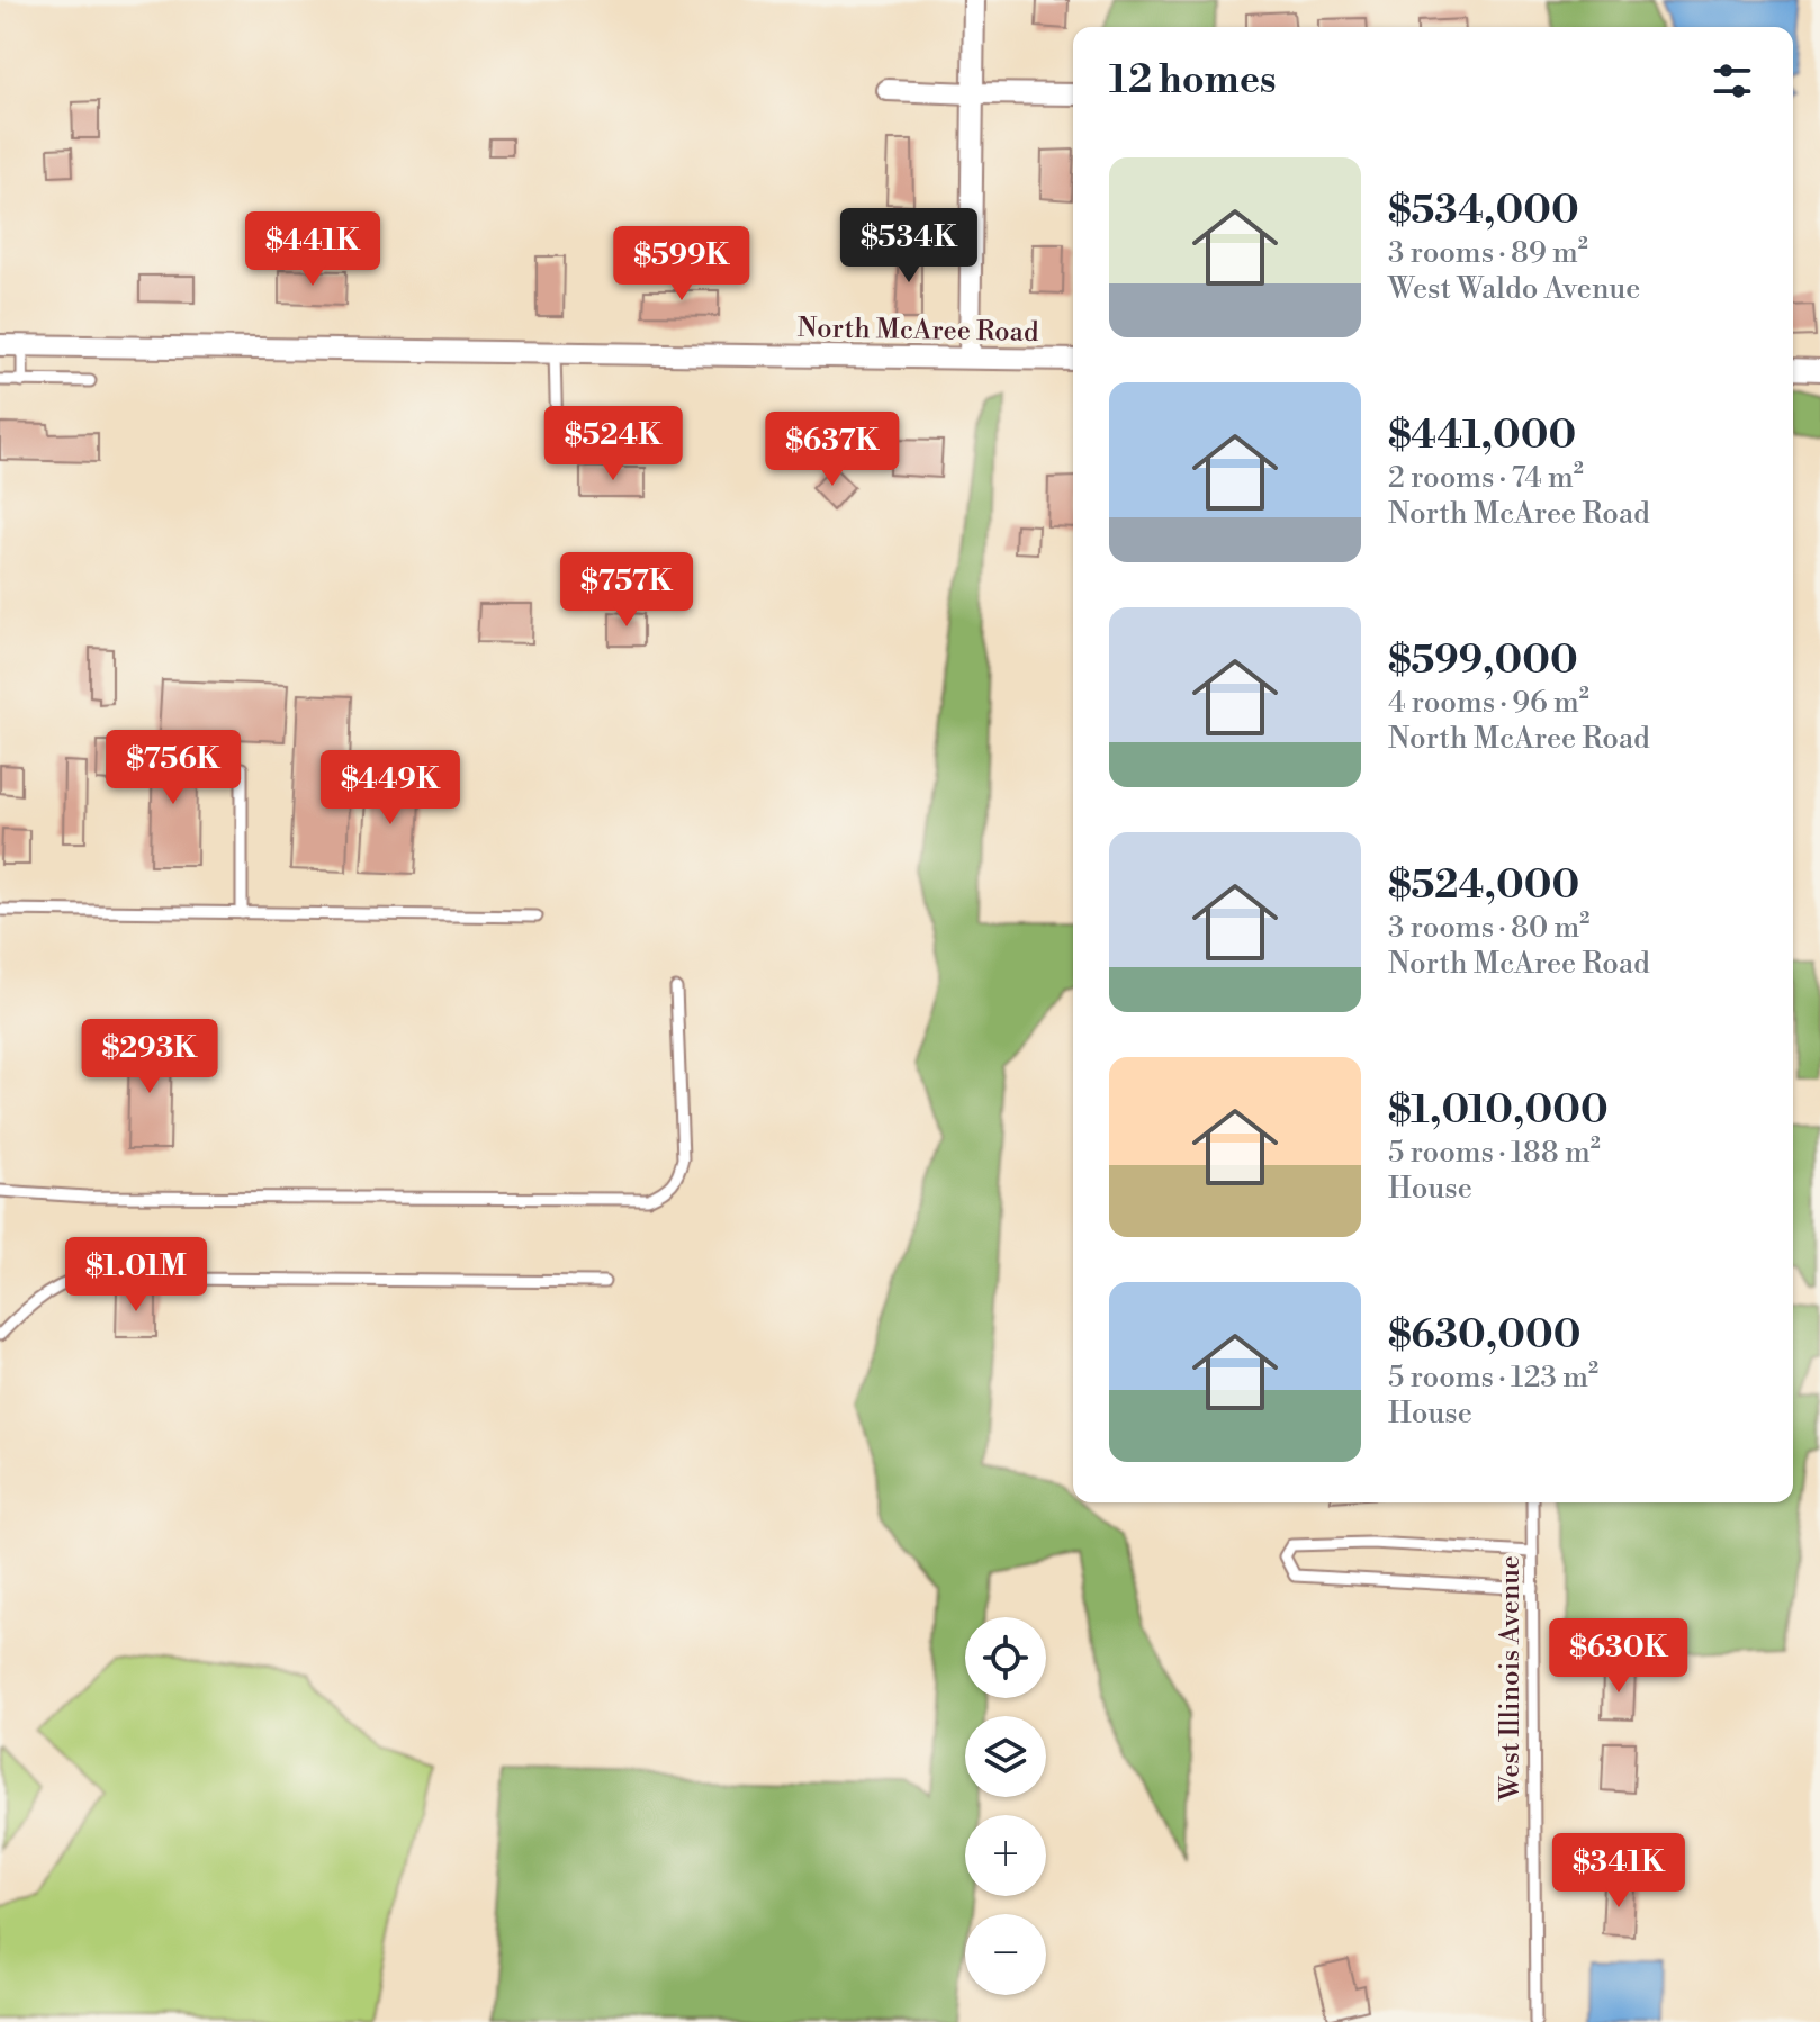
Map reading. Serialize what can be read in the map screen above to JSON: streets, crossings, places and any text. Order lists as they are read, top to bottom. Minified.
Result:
{"streets":{"street":["North McAree Road"],"lane":["West Illinois Avenue"]},"page":{"heading":"12 homes","list":[{"name":"$534,000","note":"3 rooms · 89 m² · West Waldo Avenue"},{"name":"$441,000","note":"2 rooms · 74 m² · North McAree Road"},{"name":"$599,000","note":"4 rooms · 96 m² · North McAree Road"},{"name":"$524,000","note":"3 rooms · 80 m² · North McAree Road"},{"name":"$1,010,000","note":"5 rooms · 188 m² · House"},{"name":"$630,000","note":"5 rooms · 123 m² · House"}],"price":["$534K","$441K","$599K","$524K","$637K","$757K","$756K","$449K","$293K","$1.01M","$630K","$341K"],"map_buttons":["+","−"]}}
